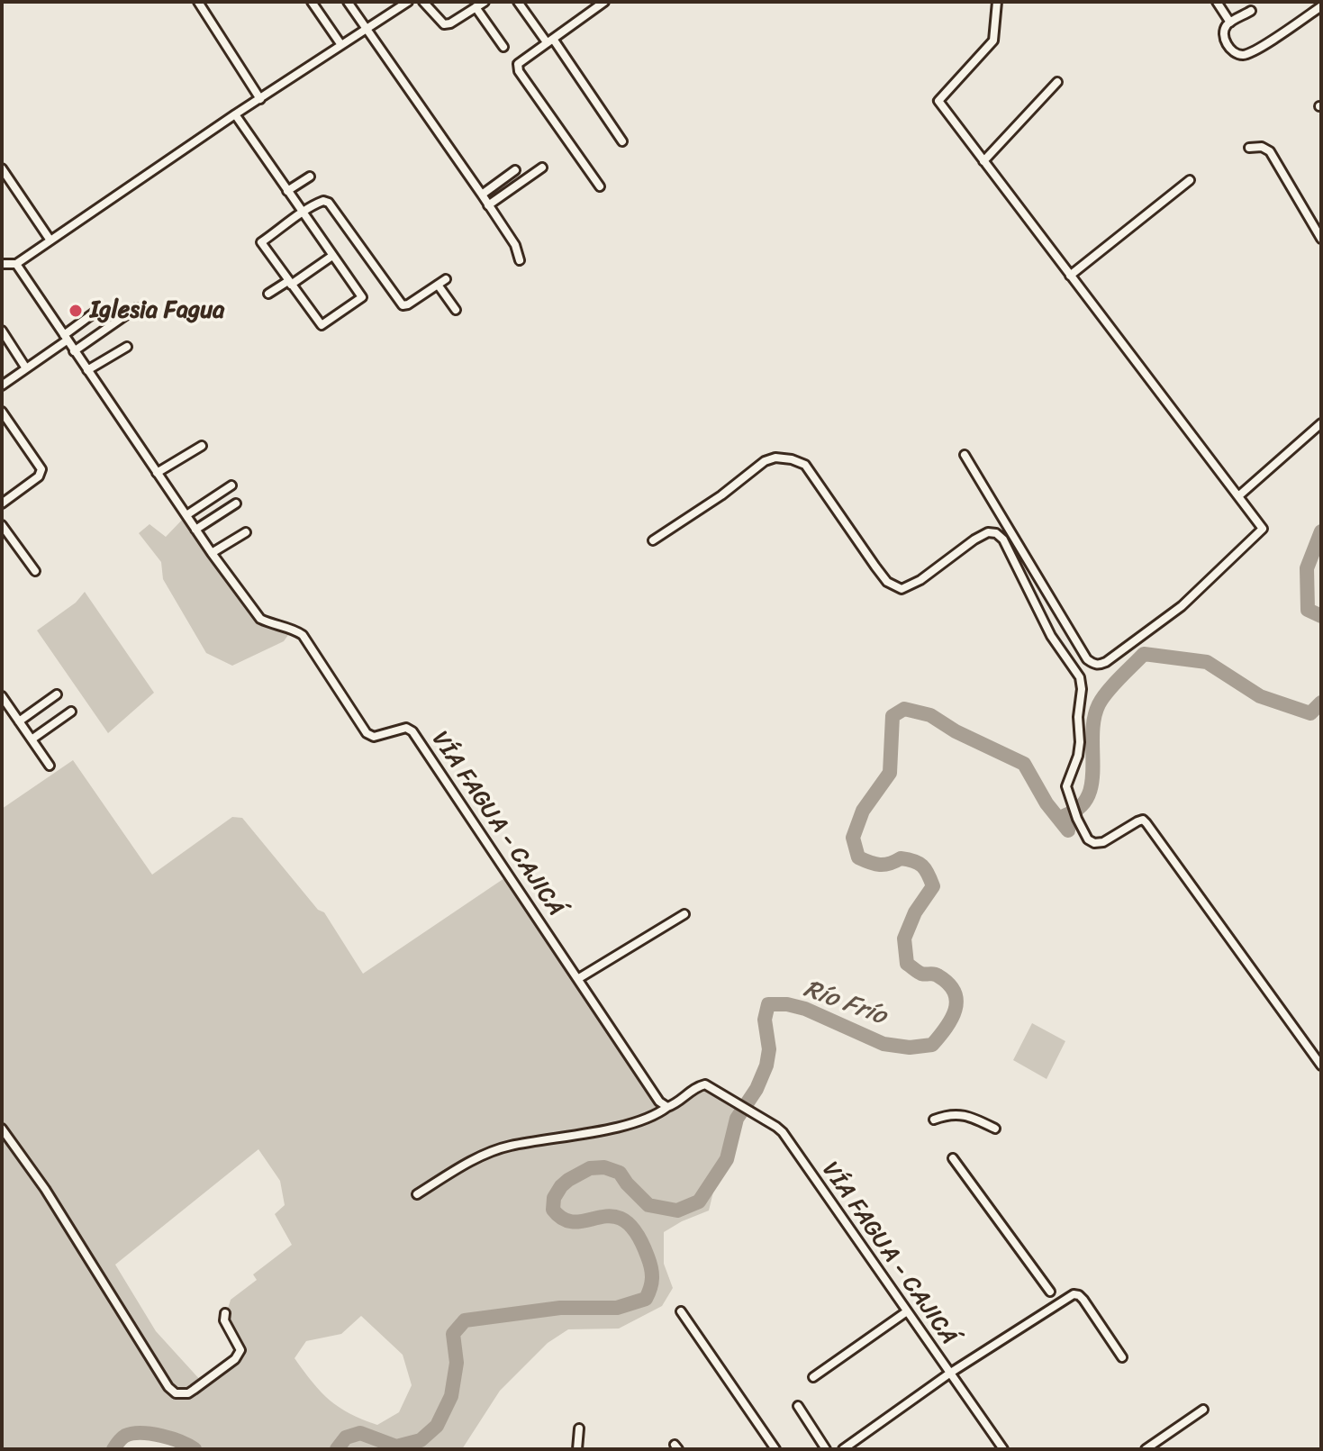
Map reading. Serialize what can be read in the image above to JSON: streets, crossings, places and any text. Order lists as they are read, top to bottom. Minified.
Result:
{"streets":{"street":["VÍA FAGUA - CAJICÁ"]},"water":["Río Frío"],"places":["Iglesia Fagua"]}
